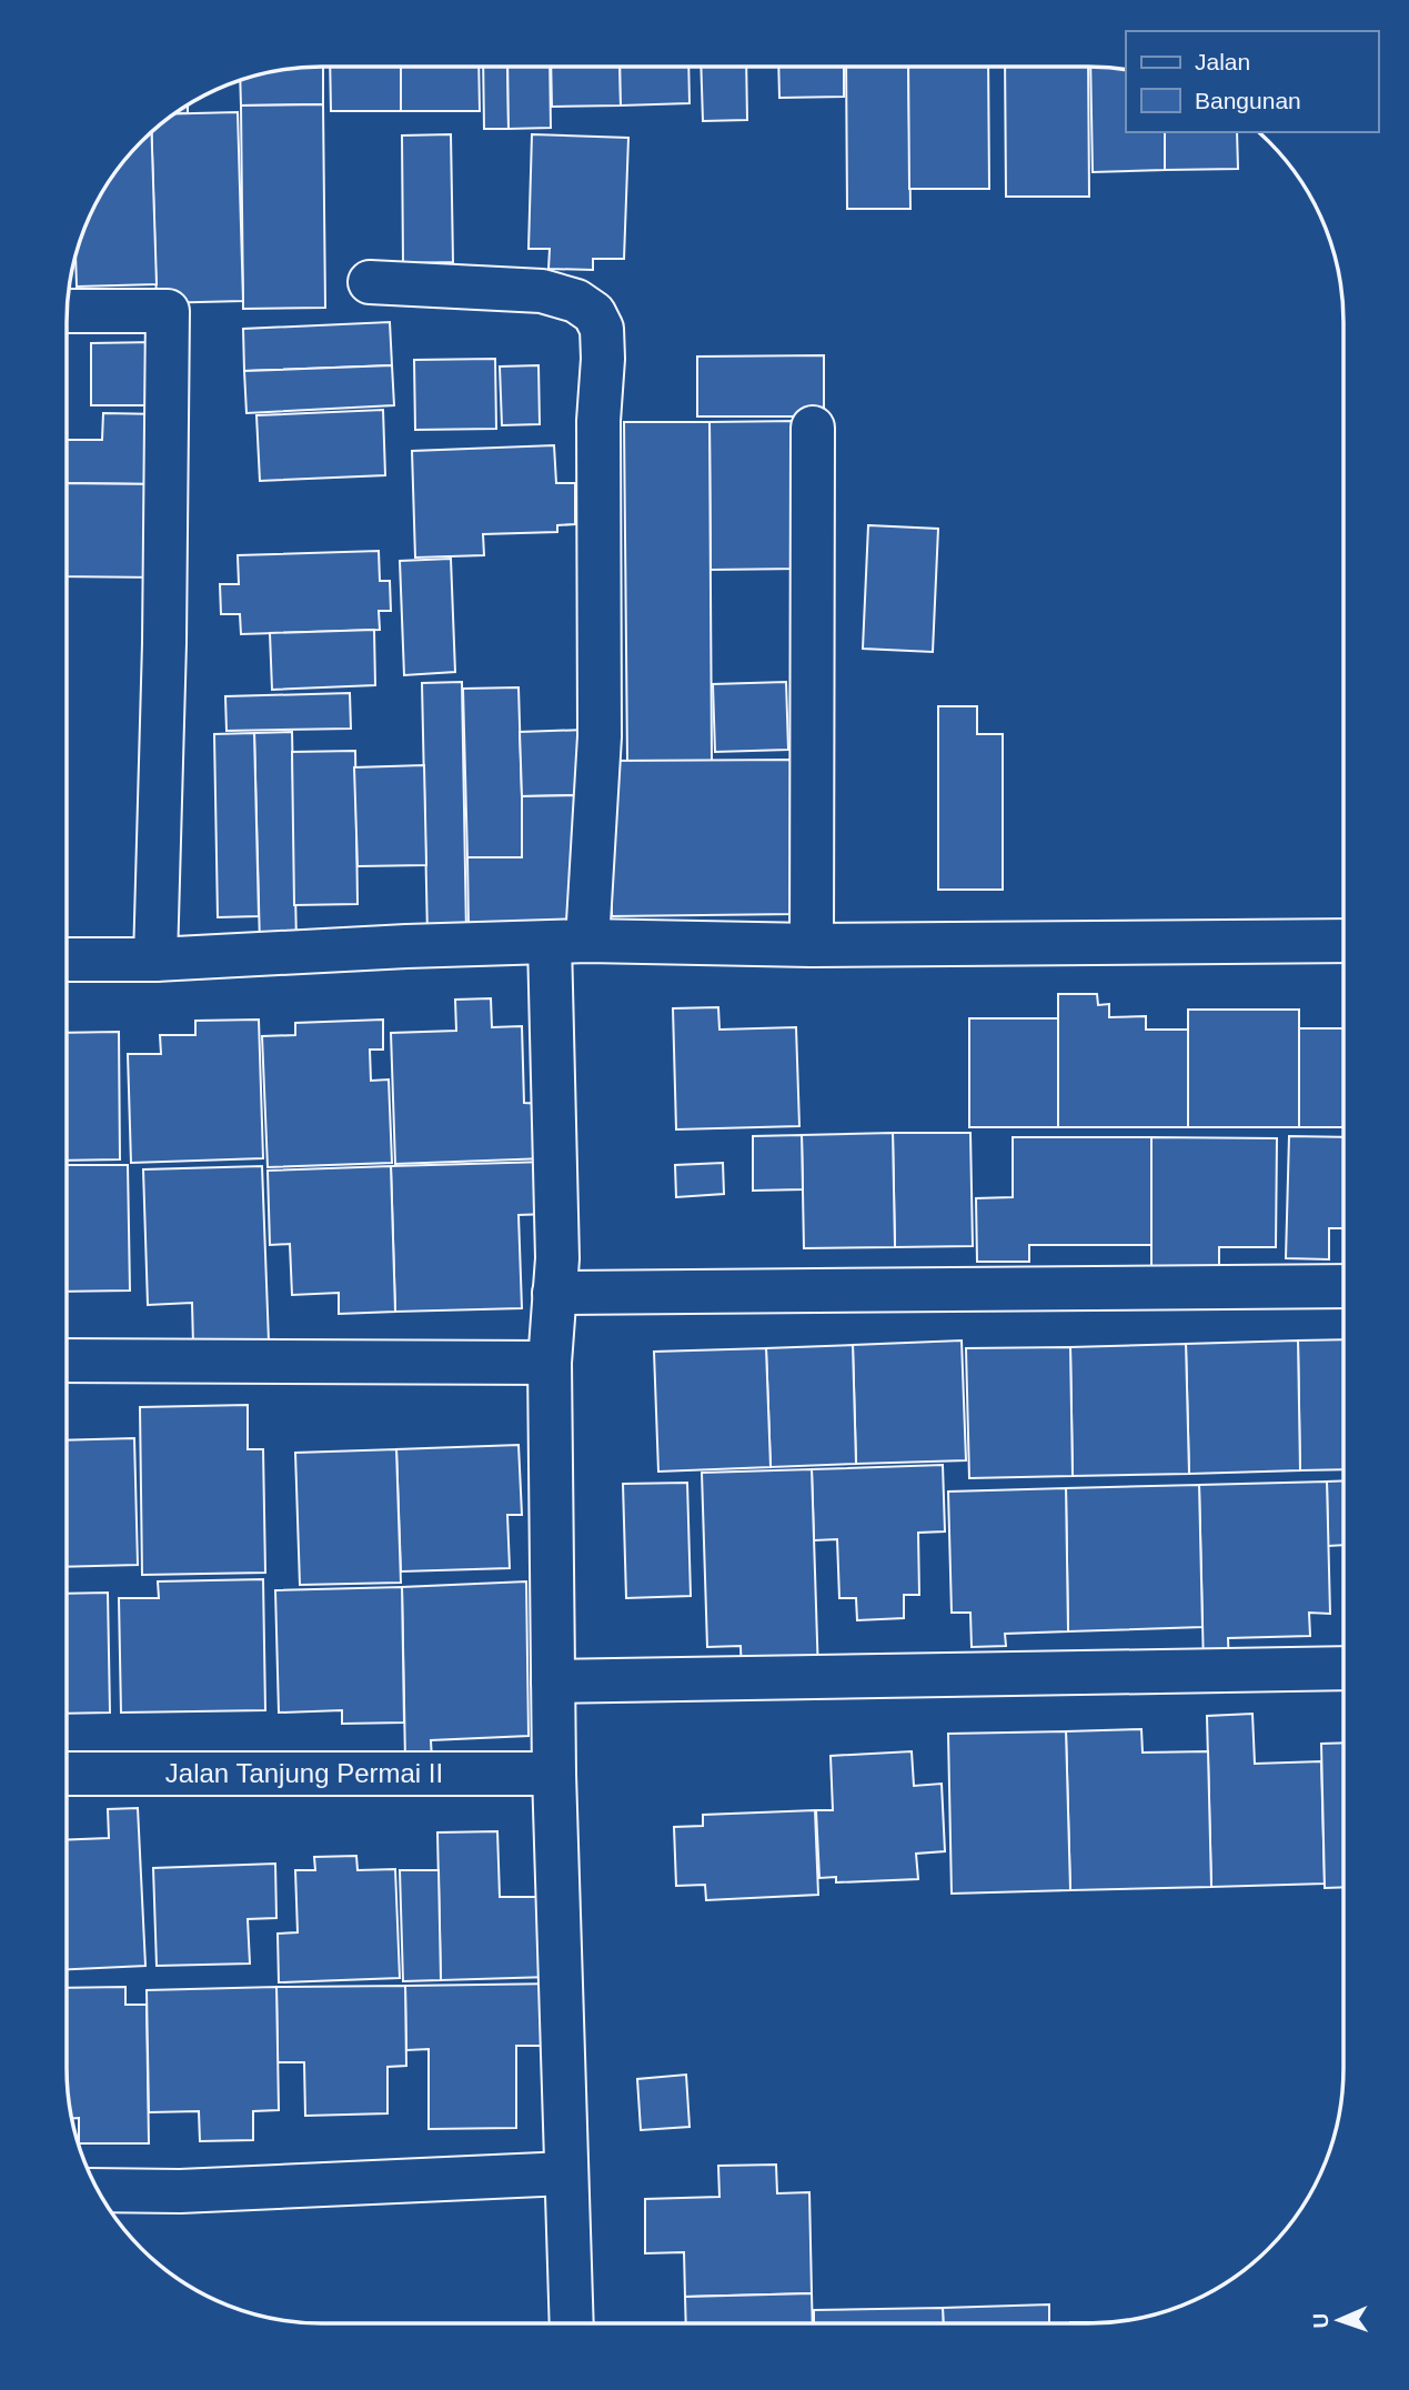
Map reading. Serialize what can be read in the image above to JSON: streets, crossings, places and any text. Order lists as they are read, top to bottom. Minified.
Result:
{"streets":{"street":["Jalan Tanjung Permai II"]},"legend":["Jalan","Bangunan"],"north":"left"}
